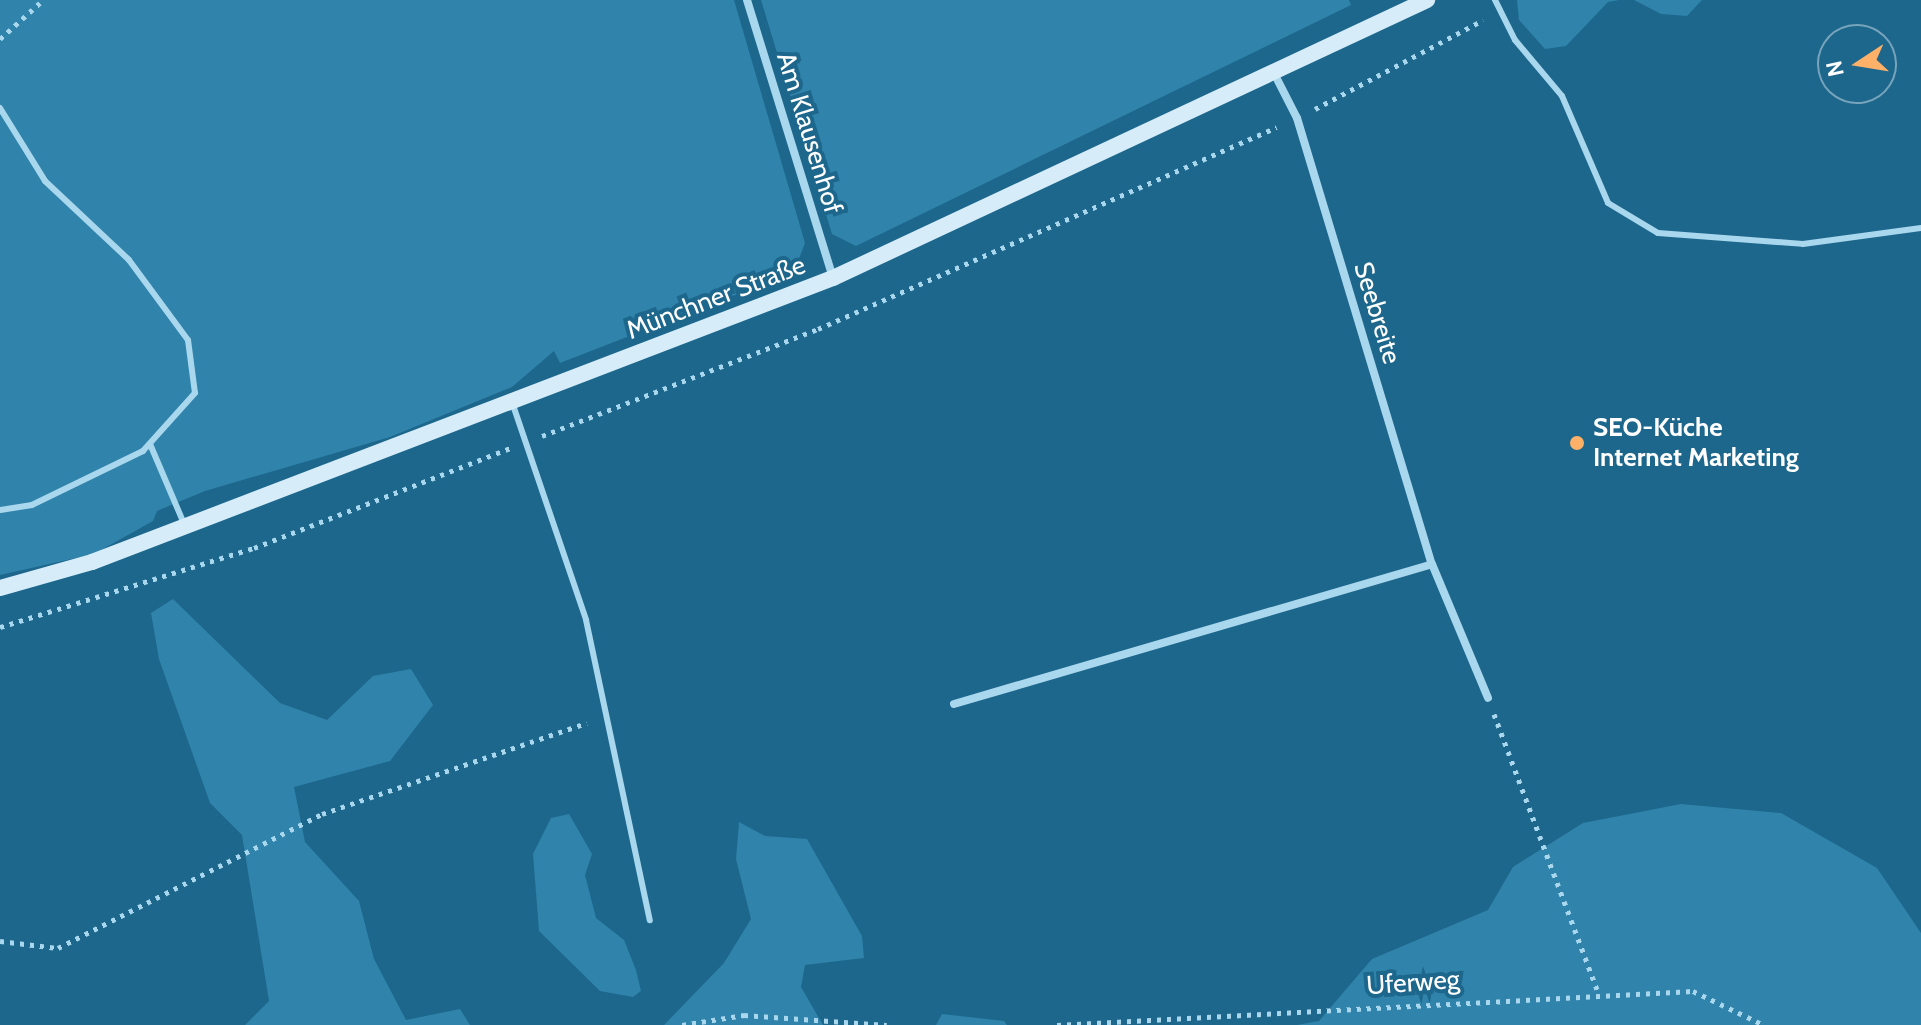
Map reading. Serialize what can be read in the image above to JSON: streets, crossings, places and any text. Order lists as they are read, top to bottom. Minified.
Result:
{"streets":{"main road":["Münchner Straße"],"street":["Am Klausenhof","Seebreite"],"path":["Uferweg"]},"crossings":[["Am Klausenhof","Münchner Straße"],["Münchner Straße","Seebreite"]],"places":["SEO-Küche Internet Marketing"],"north":"left"}
